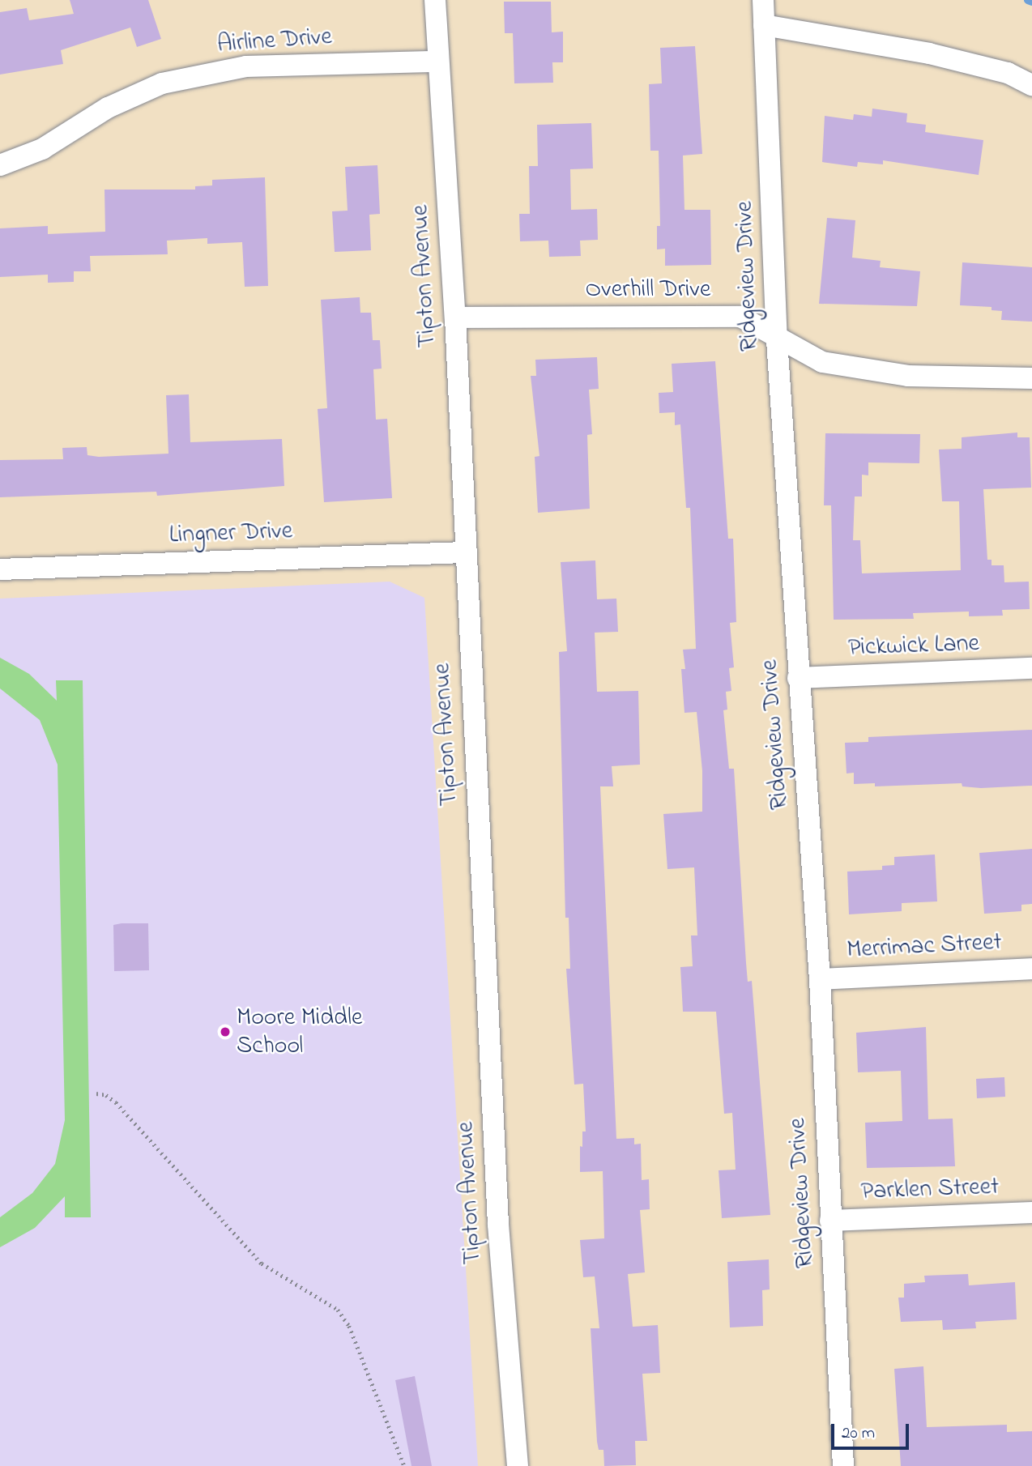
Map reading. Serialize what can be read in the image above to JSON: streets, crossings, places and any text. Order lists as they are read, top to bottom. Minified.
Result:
{"streets":{"street":["Airline Drive","Tipton Avenue","Ridgeview Drive","Overhill Drive","Lingner Drive","Pickwick Lane","Merrimac Street","Parklen Street"]},"crossings":[["Airline Drive","Tipton Avenue"],["Tipton Avenue","Overhill Drive"],["Tipton Avenue","Lingner Drive"],["Ridgeview Drive","Overhill Drive"],["Ridgeview Drive","Pickwick Lane"],["Ridgeview Drive","Merrimac Street"],["Ridgeview Drive","Parklen Street"]],"places":["Moore Middle School"],"scale_bar":"20 m"}
